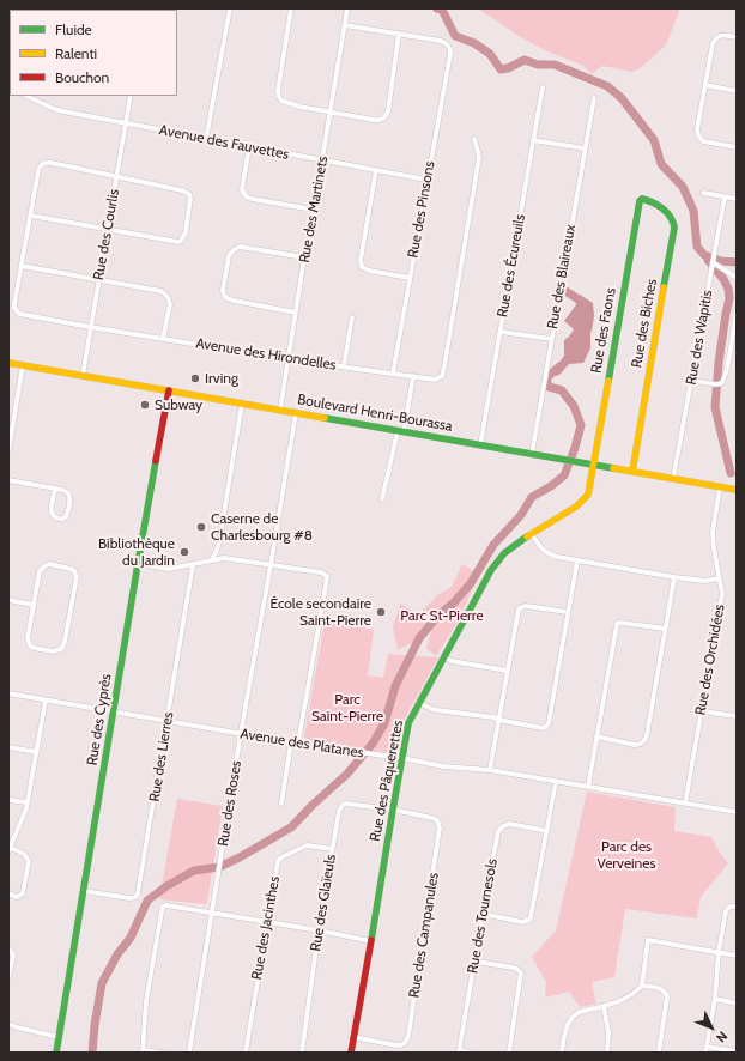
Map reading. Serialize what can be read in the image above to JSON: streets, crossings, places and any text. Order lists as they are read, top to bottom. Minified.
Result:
{"streets":{"street":["Avenue des Fauvettes","Rue des Martinets","Rue des Pinsons","Rue des Courlis","Rue des Écureuils","Rue des Blaireaux","Rue des Biches","Rue des Faons","Rue des Wapitis","Avenue des Hirondelles","Boulevard Henri-Bourassa","Rue des Orchidées","Rue des Cyprès","Avenue des Platanes","Rue des Lierres","Rue des Pâquerettes","Rue des Roses","Rue des Glaïeuls","Rue des Tournesols","Rue des Jacinthes","Rue des Campanules"]},"crossings":[["Avenue des Fauvettes","Rue des Martinets"],["Avenue des Fauvettes","Rue des Pinsons"],["Avenue des Fauvettes","Rue des Courlis"],["Rue des Martinets","Avenue des Hirondelles"],["Rue des Martinets","Boulevard Henri-Bourassa"],["Rue des Pinsons","Avenue des Hirondelles"],["Rue des Courlis","Avenue des Hirondelles"],["Rue des Courlis","Boulevard Henri-Bourassa"],["Rue des Écureuils","Boulevard Henri-Bourassa"],["Rue des Blaireaux","Boulevard Henri-Bourassa"],["Rue des Biches","Rue des Faons"],["Rue des Biches","Boulevard Henri-Bourassa"],["Rue des Faons","Boulevard Henri-Bourassa"],["Rue des Faons","Rue des Pâquerettes"],["Rue des Wapitis","Boulevard Henri-Bourassa"],["Boulevard Henri-Bourassa","Rue des Orchidées"],["Boulevard Henri-Bourassa","Rue des Cyprès"],["Boulevard Henri-Bourassa","Rue des Pâquerettes"],["Boulevard Henri-Bourassa","Rue des Roses"],["Rue des Orchidées","Avenue des Platanes"],["Rue des Cyprès","Avenue des Platanes"],["Rue des Cyprès","Rue des Lierres"],["Avenue des Platanes","Rue des Lierres"],["Avenue des Platanes","Rue des Pâquerettes"],["Avenue des Platanes","Rue des Roses"],["Rue des Pâquerettes","Rue des Glaïeuls"],["Rue des Pâquerettes","Rue des Campanules"],["Rue des Glaïeuls","Rue des Jacinthes"],["Rue des Glaïeuls","Rue des Campanules"]],"parks":["Parc St-Pierre","Parc Saint-Pierre","Parc des Verveines"],"places":["Irving","Subway","Caserne de Charlesbourg #8","Bibliothèque du Jardin","École secondaire Saint-Pierre"],"legend":["Fluide","Ralenti","Bouchon"],"north":"bottom right"}
